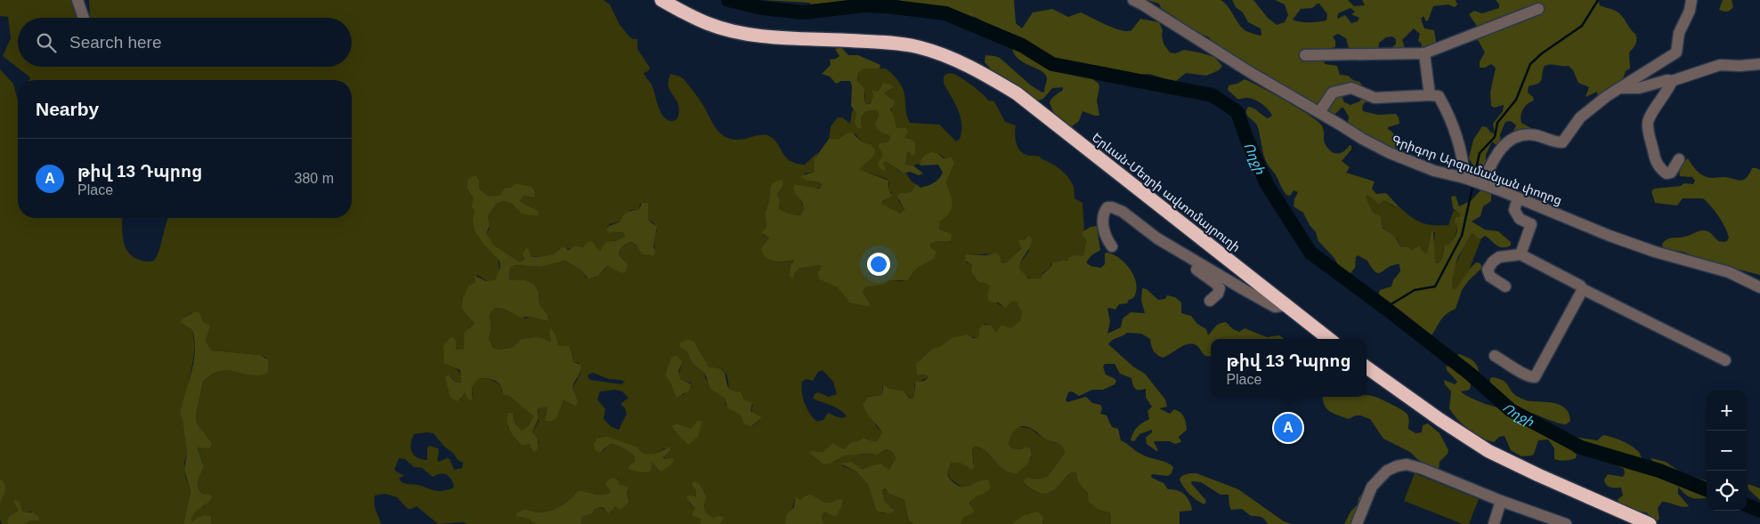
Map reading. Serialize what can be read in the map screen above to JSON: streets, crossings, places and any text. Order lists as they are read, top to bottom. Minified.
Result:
{"streets":{"highway":["Երևան-Մեղրի ավտոմայրուղի"],"street":["Գրիգոր Արզումանյան փողոց"]},"water":["Ողջի"],"page":{"search":"Search here","heading":"Nearby","list":[{"mark":"A","name":"թիվ 13 Դպրոց","note":"Place","value":"380 m"}],"popup":["թիվ 13 Դպրոց","Place"],"map_buttons":["+","−"],"pins":"A"}}
